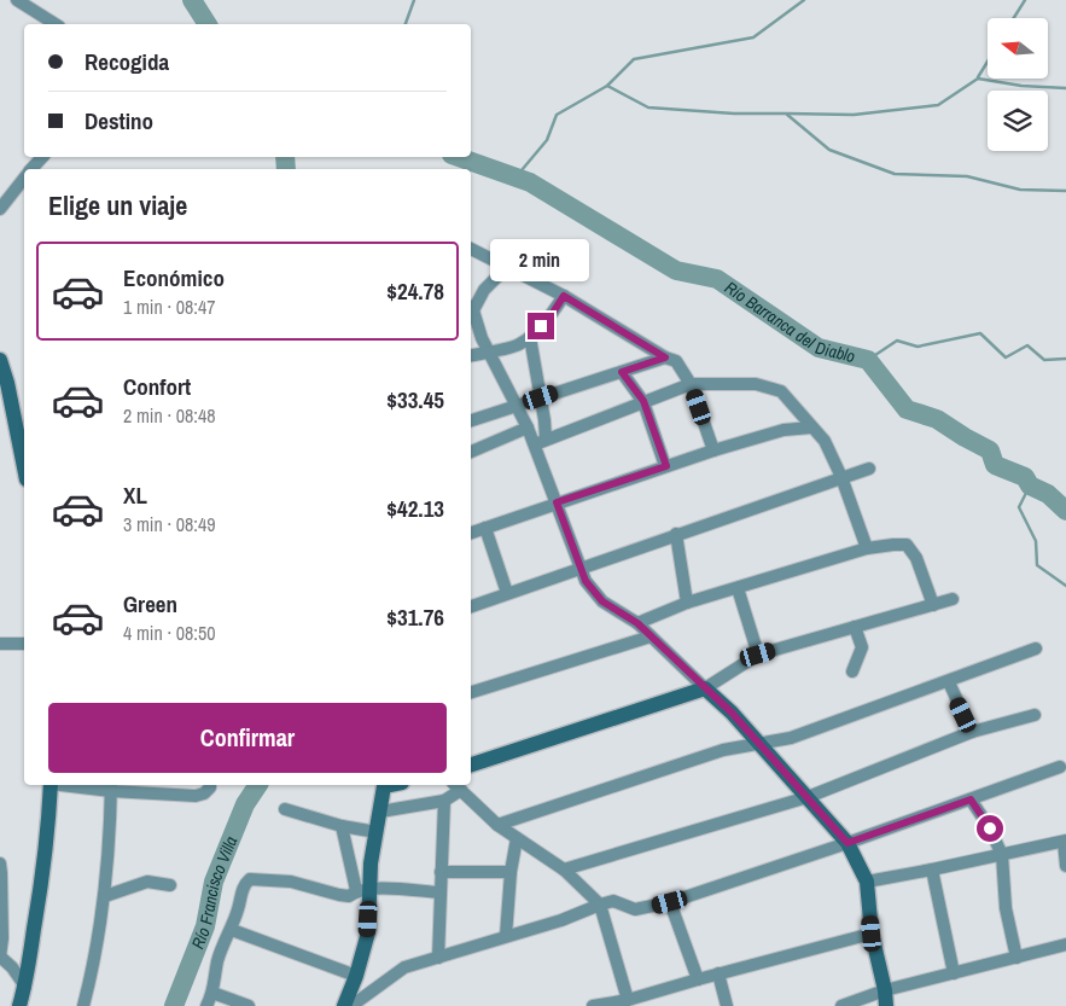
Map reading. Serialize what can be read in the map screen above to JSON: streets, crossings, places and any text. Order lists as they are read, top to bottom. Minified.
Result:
{"water":["Río Barranca del Diablo","Río Francisco Villa"],"north":"left","page":{"banner":["Recogida","Destino"],"heading":"Elige un viaje","bubble":"2 min","list":[{"name":"Económico","note":"1 min · 08:47","value":"$24.78"},{"name":"Confort","note":"2 min · 08:48","value":"$33.45"},{"name":"XL","note":"3 min · 08:49","value":"$42.13"},{"name":"Green","note":"4 min · 08:50","value":"$31.76"}],"buttons":"Confirmar"}}
